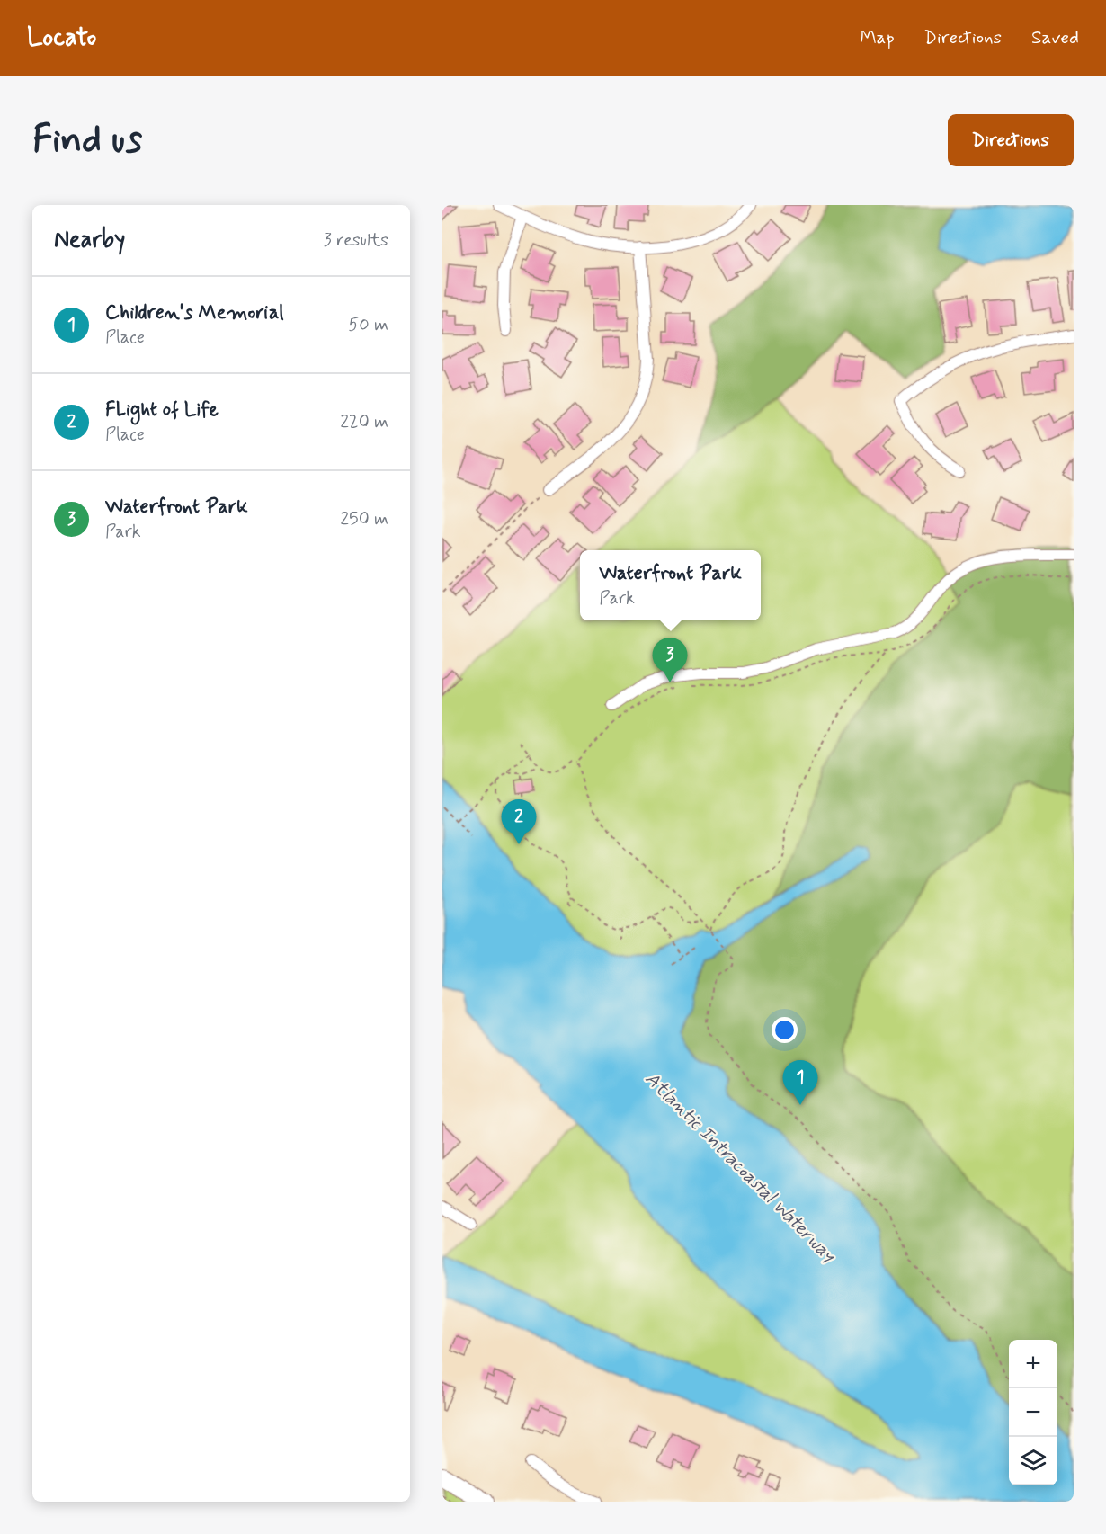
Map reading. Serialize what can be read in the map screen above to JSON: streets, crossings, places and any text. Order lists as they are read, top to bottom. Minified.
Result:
{"water":["Atlantic Intracoastal Waterway"],"page":{"header":"Locato","nav":["Map","Directions","Saved"],"buttons":"Directions","title":"Find us","heading":["Nearby","3 results"],"list":[{"mark":"1","name":"Children's Memorial","note":"Place","value":"50 m"},{"mark":"2","name":"FLight of Life","note":"Place","value":"220 m"},{"mark":"3","name":"Waterfront Park","note":"Park","value":"250 m"}],"popup":["Waterfront Park","Park"],"pins":["3","2","1"],"map_buttons":["+","−"]}}
